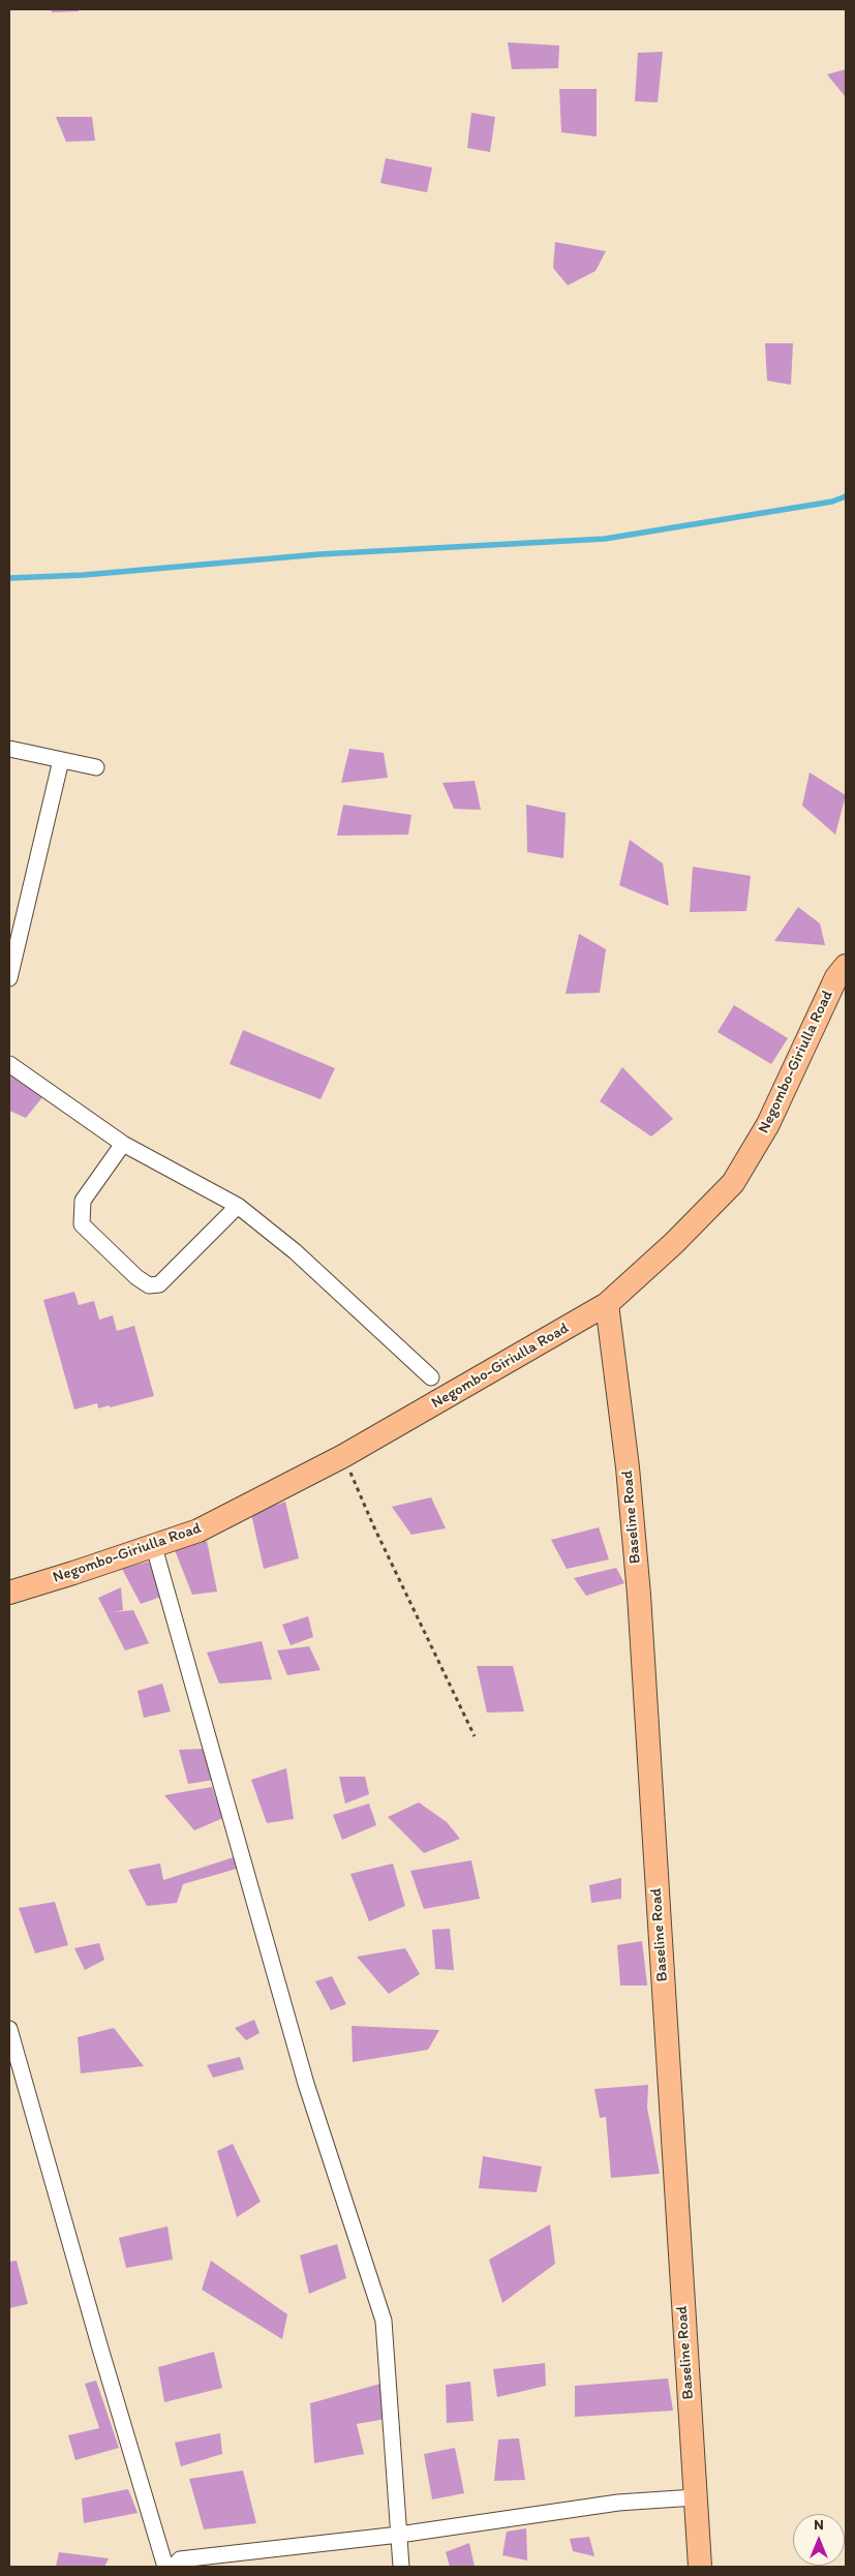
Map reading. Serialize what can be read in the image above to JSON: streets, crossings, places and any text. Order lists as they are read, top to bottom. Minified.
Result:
{"streets":{"main road":["Negombo-Giriulla Road","Baseline Road"]},"crossings":[["Negombo-Giriulla Road","Baseline Road"]],"north":"top"}
